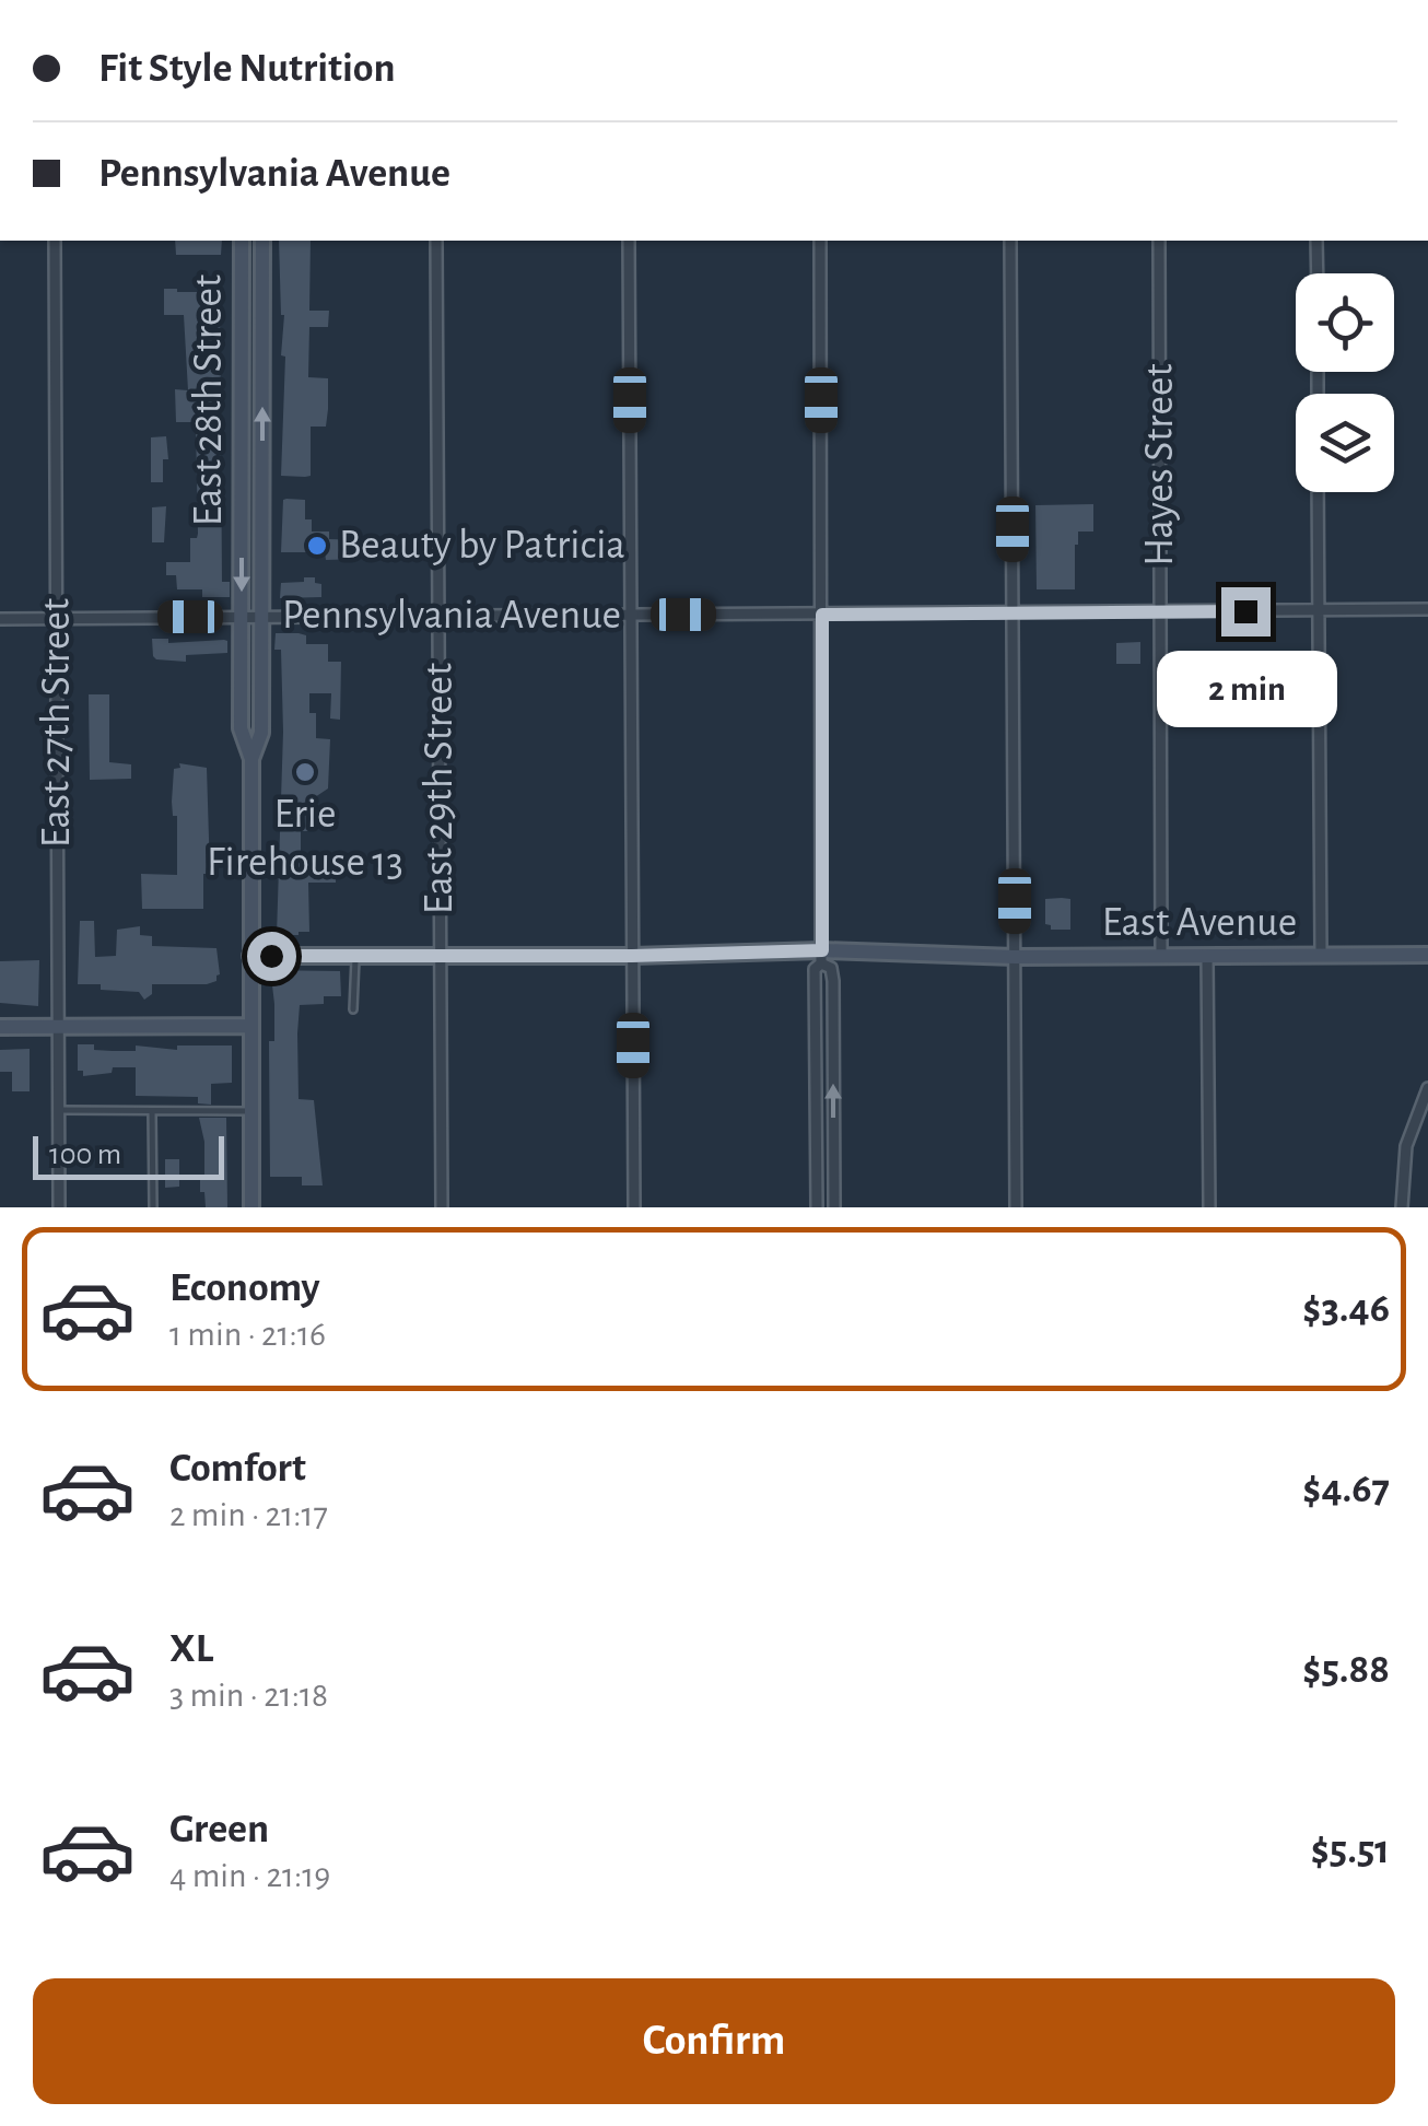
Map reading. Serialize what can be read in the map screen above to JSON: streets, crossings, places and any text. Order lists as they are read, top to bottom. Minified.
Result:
{"streets":{"street":["East 28th Street","Hayes Street","Pennsylvania Avenue","East 27th Street","East 29th Street","East Avenue"]},"crossings":[["East 28th Street","Pennsylvania Avenue"],["East 28th Street","East Avenue"],["Hayes Street","Pennsylvania Avenue"],["Hayes Street","East Avenue"],["Pennsylvania Avenue","East 27th Street"],["Pennsylvania Avenue","East 29th Street"],["East 29th Street","East Avenue"]],"places":["Beauty by Patricia","Erie Firehouse 13"],"scale_bar":"100 m","page":{"banner":["Fit Style Nutrition","Pennsylvania Avenue"],"bubble":"2 min","scale":"100 m","list":[{"name":"Economy","note":"1 min · 21:16","value":"$3.46"},{"name":"Comfort","note":"2 min · 21:17","value":"$4.67"},{"name":"XL","note":"3 min · 21:18","value":"$5.88"},{"name":"Green","note":"4 min · 21:19","value":"$5.51"}],"buttons":"Confirm"}}
